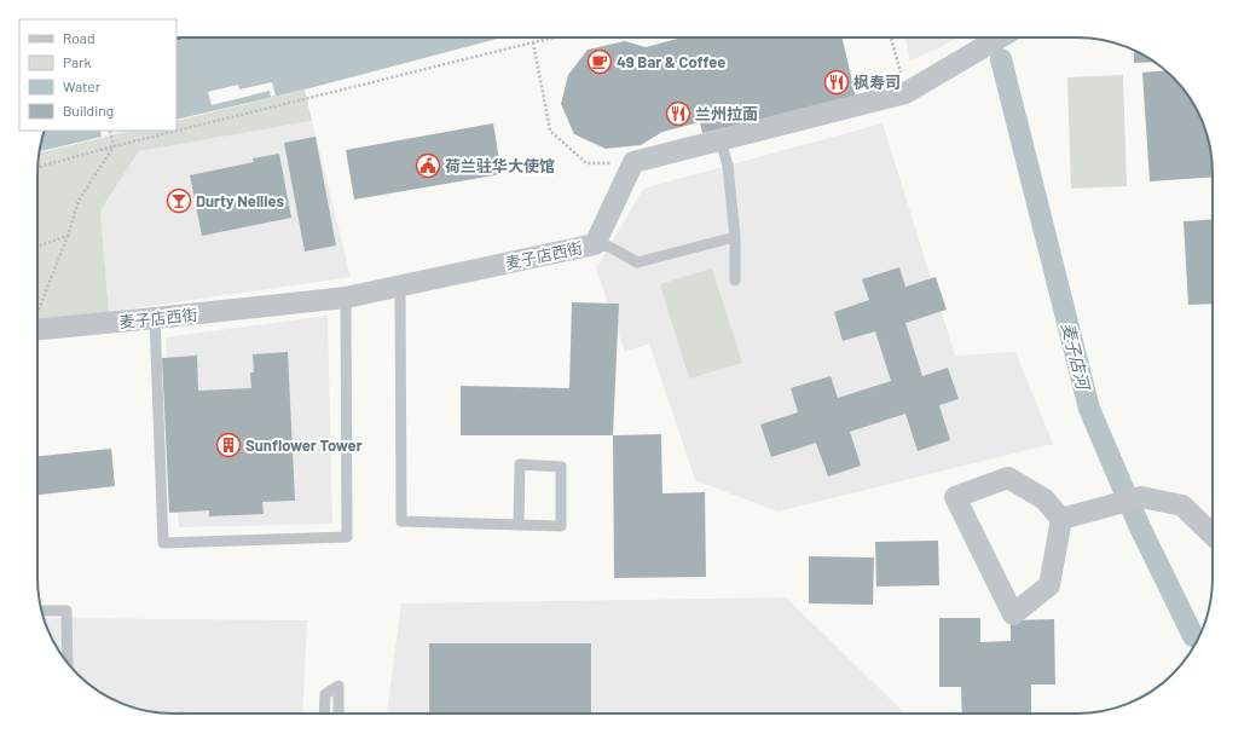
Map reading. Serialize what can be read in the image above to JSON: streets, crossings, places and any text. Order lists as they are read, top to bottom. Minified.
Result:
{"streets":{"street":["麦子店西街"]},"water":["麦子店河"],"places":{"cafe":["49 Bar & Coffee"],"restaurant":["枫寿司","兰州拉面"],"public building":["荷兰驻华大使馆"],"bar":["Durty Nellies"],"building":["Sunflower Tower"]},"legend":["Road","Park","Water","Building"]}
